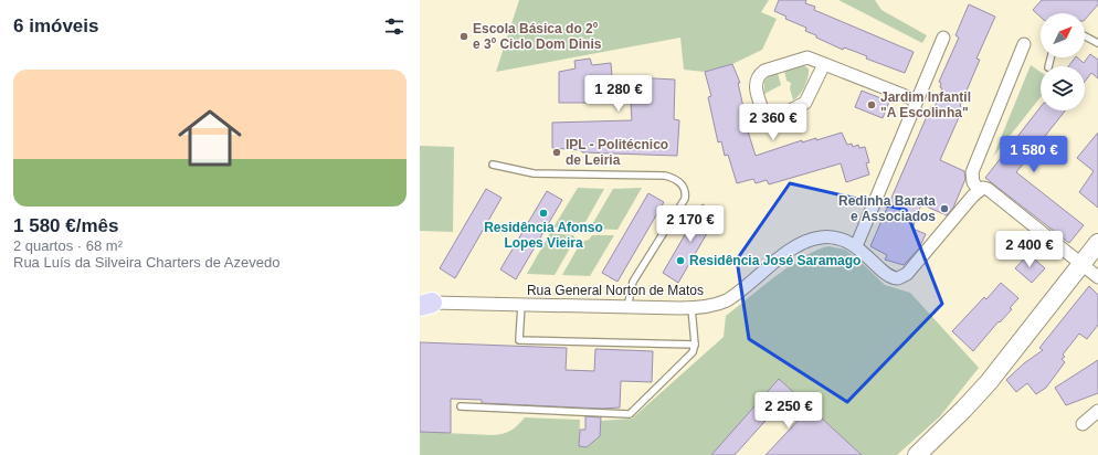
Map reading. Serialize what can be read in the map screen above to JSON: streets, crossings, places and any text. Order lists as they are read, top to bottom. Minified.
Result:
{"streets":{"street":["Rua General Norton de Matos"]},"places":["Escola Básica do 2º e 3º Ciclo Dom Dinis","Jardim Infantil \"A Escolinha\"","IPL - Politécnico de Leiria","Redinha Barata e Associados","Residência Afonso Lopes Vieira","Residência José Saramago"],"north":"top right","page":{"heading":"6 imóveis","list":[{"name":"1 580 €/mês","note":"2 quartos · 68 m² · Rua Luís da Silveira Charters de Azevedo"}],"price":["1 280 €","2 360 €","1 580 €","2 170 €","2 400 €","2 250 €"]}}
